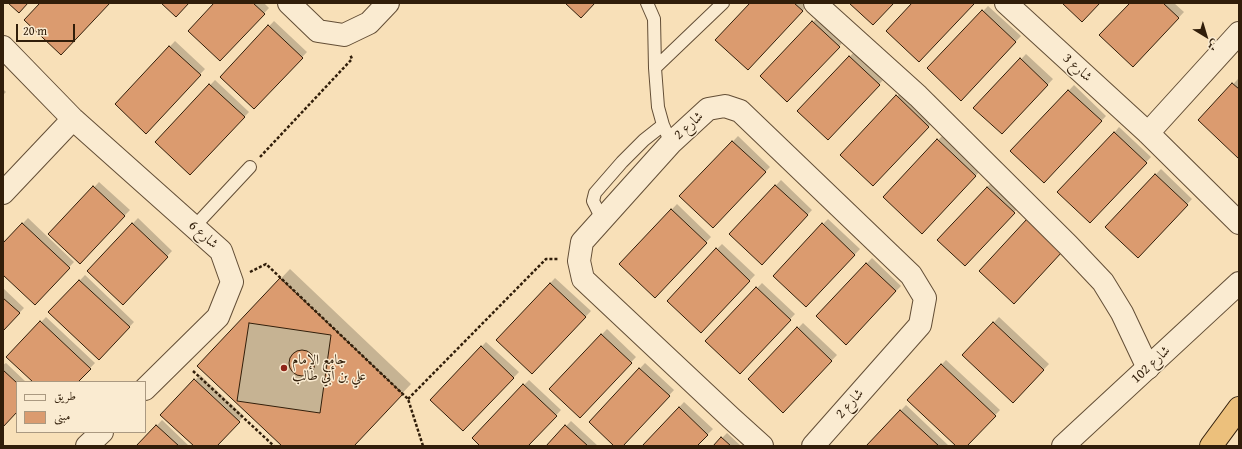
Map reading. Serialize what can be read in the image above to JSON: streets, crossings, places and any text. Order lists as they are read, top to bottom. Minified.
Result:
{"streets":{"street":["شارع 3","شارع 2","شارع 6","شارع 102"]},"places":["جامع الإمام علي بن أبي طالب"],"legend":["طريق","مبنى"],"scale_bar":"20 m","north":"bottom right"}
